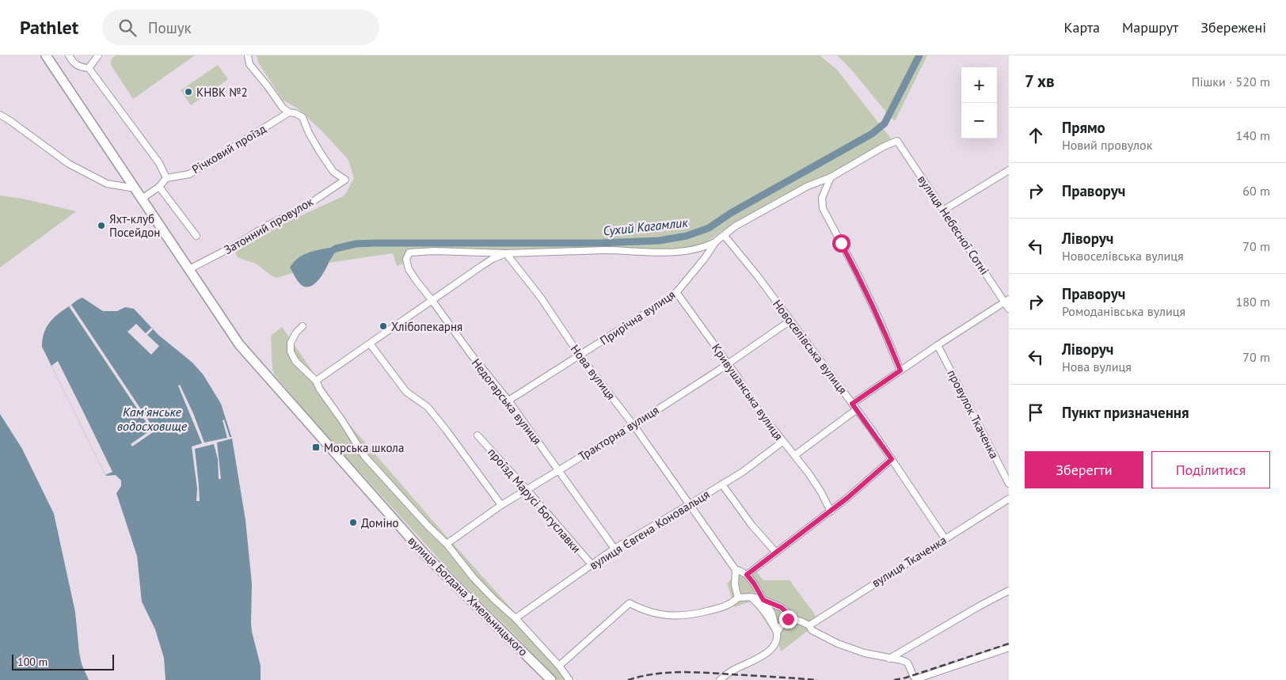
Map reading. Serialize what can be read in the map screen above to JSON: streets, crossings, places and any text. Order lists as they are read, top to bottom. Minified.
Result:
{"streets":{"main road":["вулиця Богдана Хмельницького"],"street":["Річковий проїзд","вулиця Небесної Сотні","Затонний провулок","Прирічна вулиця","Новоселівська вулиця","Нова вулиця","Кривушанська вулиця","Недогарська вулиця","провулок Ткаченка","Тракторна вулиця","проїзд Марусі Богуславки","вулиця Євгена Коновальця","вулиця Ткаченка"]},"crossings":[["Річковий проїзд","Затонний провулок"],["вулиця Небесної Сотні","Прирічна вулиця"],["Затонний провулок","вулиця Богдана Хмельницького"],["Прирічна вулиця","Новоселівська вулиця"],["Прирічна вулиця","Нова вулиця"],["Прирічна вулиця","Кривушанська вулиця"],["Прирічна вулиця","Недогарська вулиця"],["Новоселівська вулиця","Тракторна вулиця"],["Новоселівська вулиця","вулиця Ткаченка"],["Нова вулиця","Недогарська вулиця"],["Нова вулиця","Тракторна вулиця"],["Нова вулиця","вулиця Євгена Коновальця"],["Кривушанська вулиця","Тракторна вулиця"],["Кривушанська вулиця","вулиця Євгена Коновальця"],["Недогарська вулиця","Тракторна вулиця"],["Недогарська вулиця","вулиця Євгена Коновальця"],["Тракторна вулиця","проїзд Марусі Богуславки"],["проїзд Марусі Богуславки","вулиця Євгена Коновальця"]],"water":["Сухий Кагамлик","Кам'янське водосховище"],"places":{"other":["КНВК №2","Яхт-клуб Посейдон","Хлібопекарня","Доміно"],"transit":["Морська школа"]},"scale_bar":"100 m","page":{"header":"Pathlet","search":"Пошук","nav":["Карта","Маршрут","Збережені"],"heading":["7 хв","Пішки · 520 m"],"map_buttons":["+","−"],"list":[["Прямо","Новий провулок","140 m"],["Праворуч","60 m"],["Ліворуч","Новоселівська вулиця","70 m"],["Праворуч","Ромоданівська вулиця","180 m"],["Ліворуч","Нова вулиця","70 m"],"Пункт призначення"],"buttons":["Зберегти","Поділитися"],"scale":"100 m"}}
